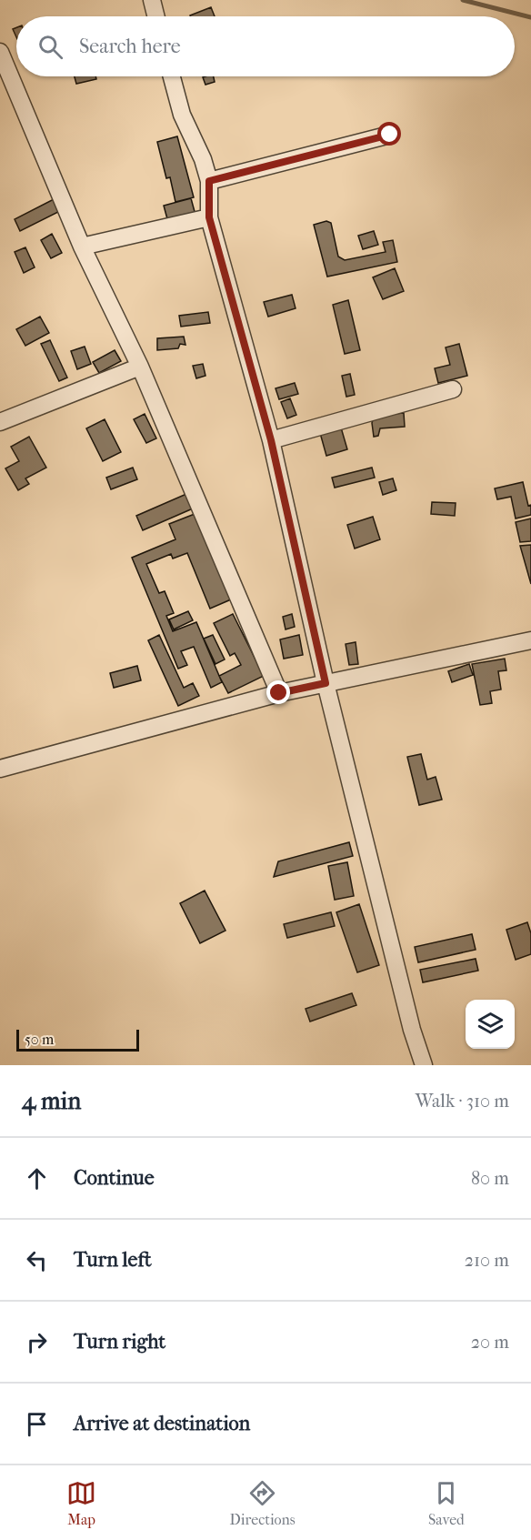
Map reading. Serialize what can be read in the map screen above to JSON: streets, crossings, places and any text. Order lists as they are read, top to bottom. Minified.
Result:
{"scale_bar":"50 m","page":{"search":"Search here","scale":"50 m","heading":["4 min","Walk · 310 m"],"list":[["Continue","80 m"],["Turn left","210 m"],["Turn right","20 m"],"Arrive at destination"],"nav":["Map","Directions","Saved"]}}
